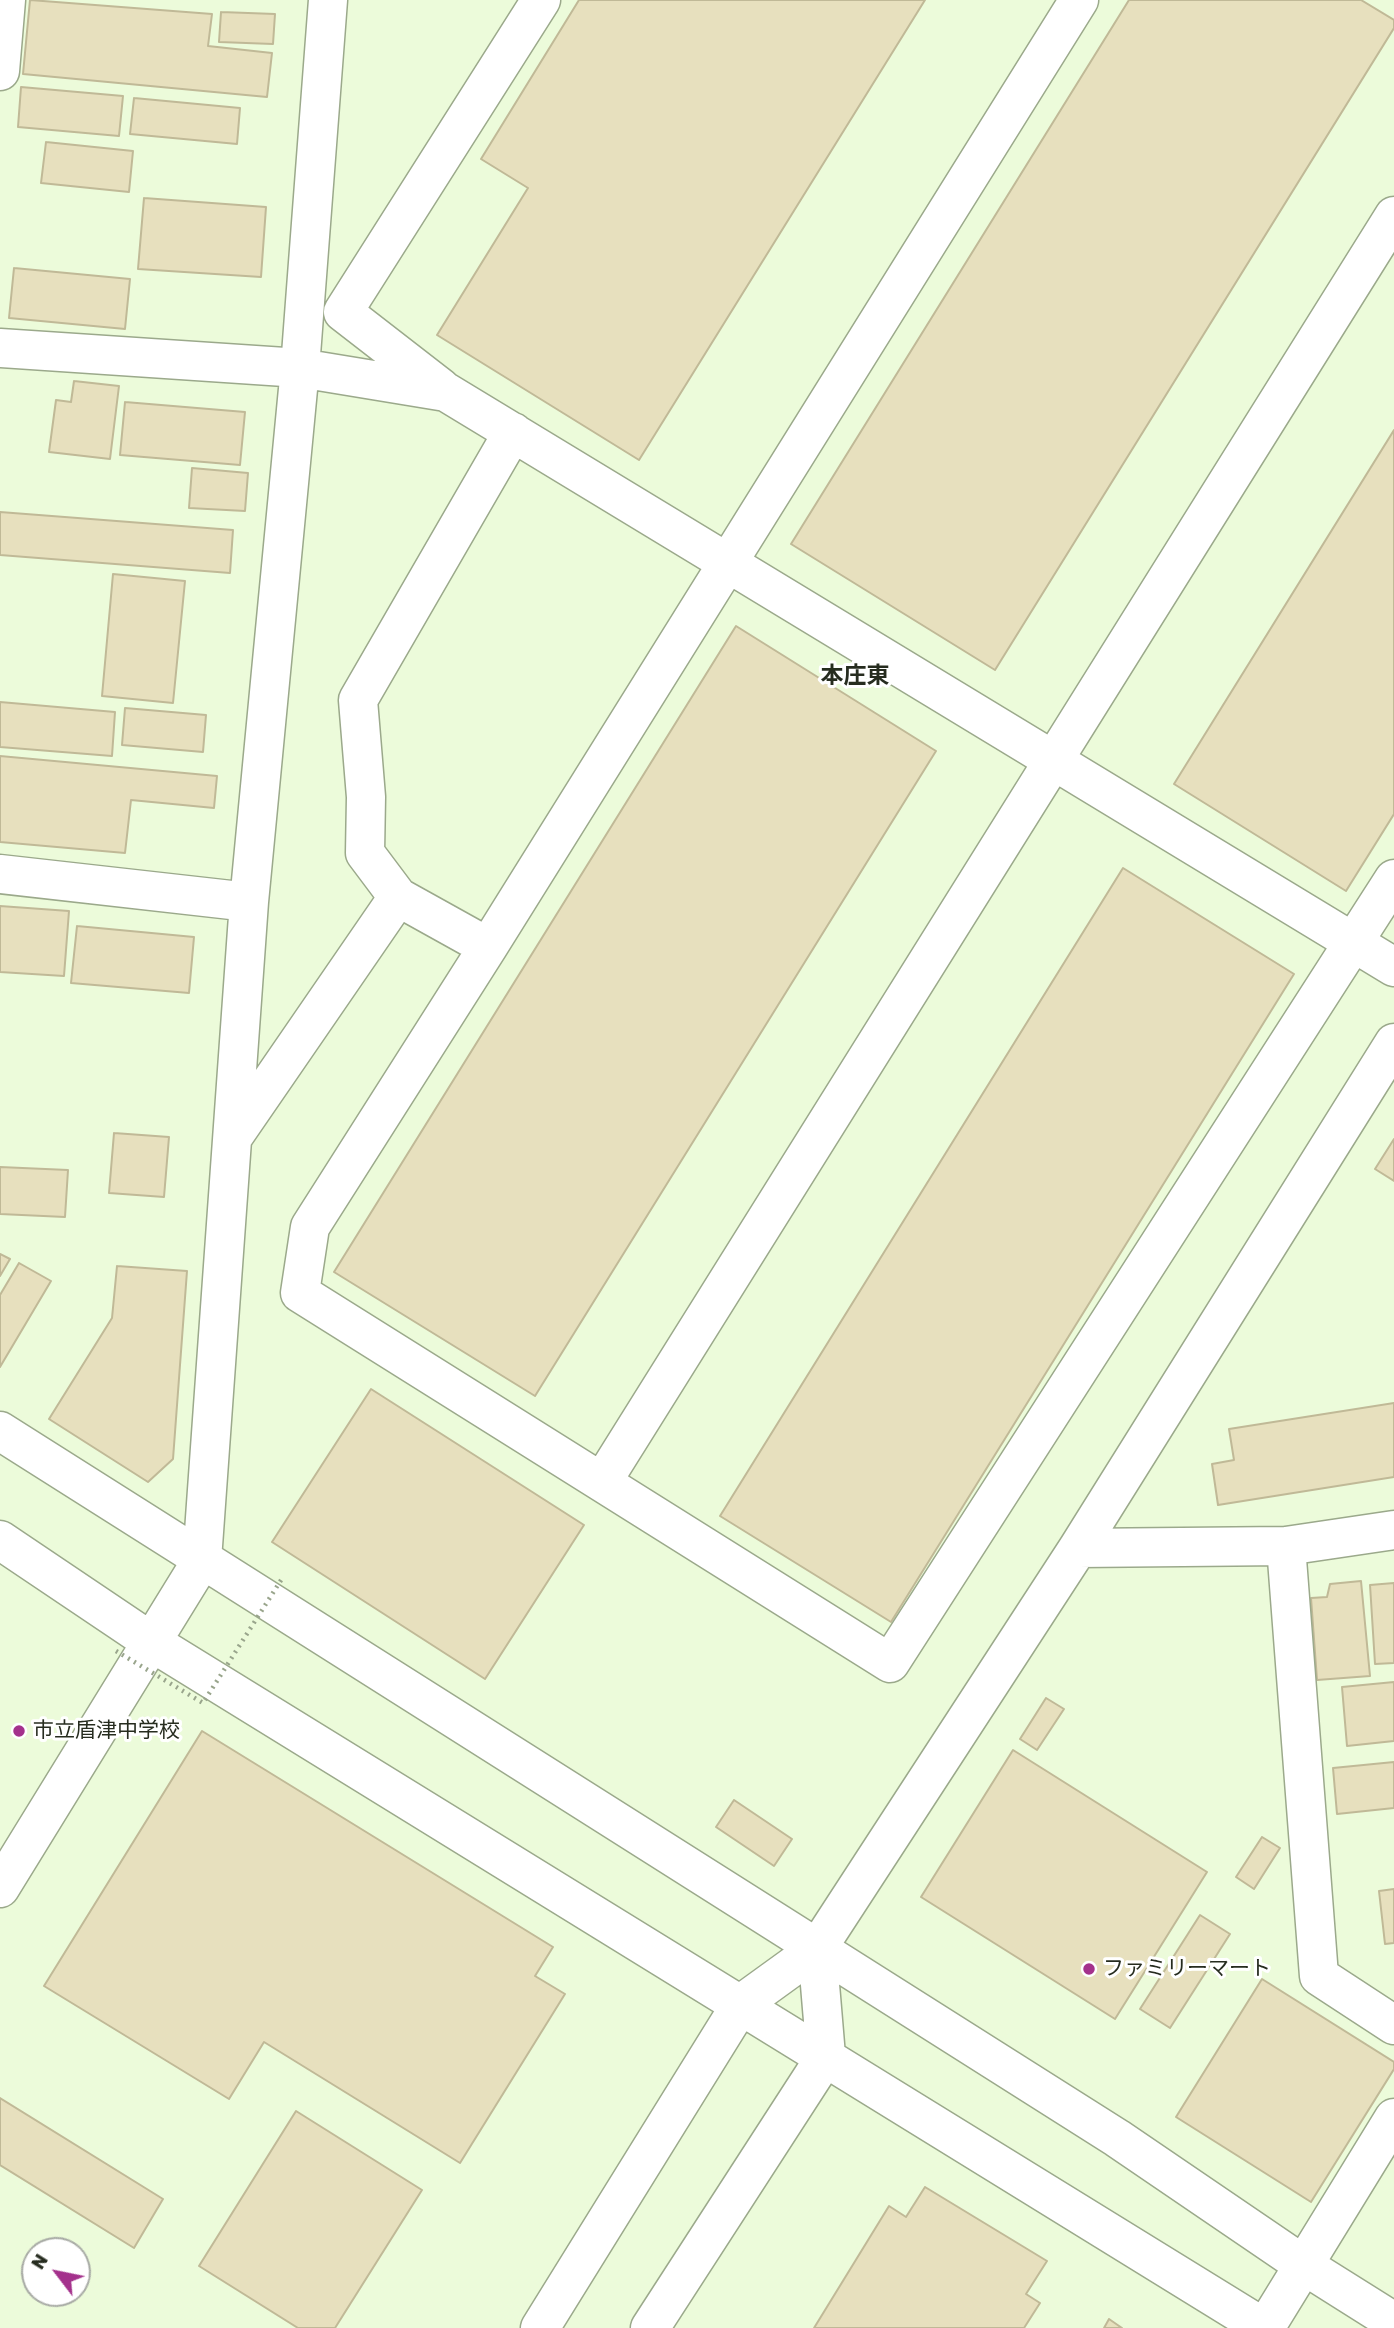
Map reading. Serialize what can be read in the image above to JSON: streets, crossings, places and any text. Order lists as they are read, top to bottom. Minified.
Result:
{"districts":["本庄東"],"places":["市立盾津中学校","ファミリーマート"],"north":"top left"}
